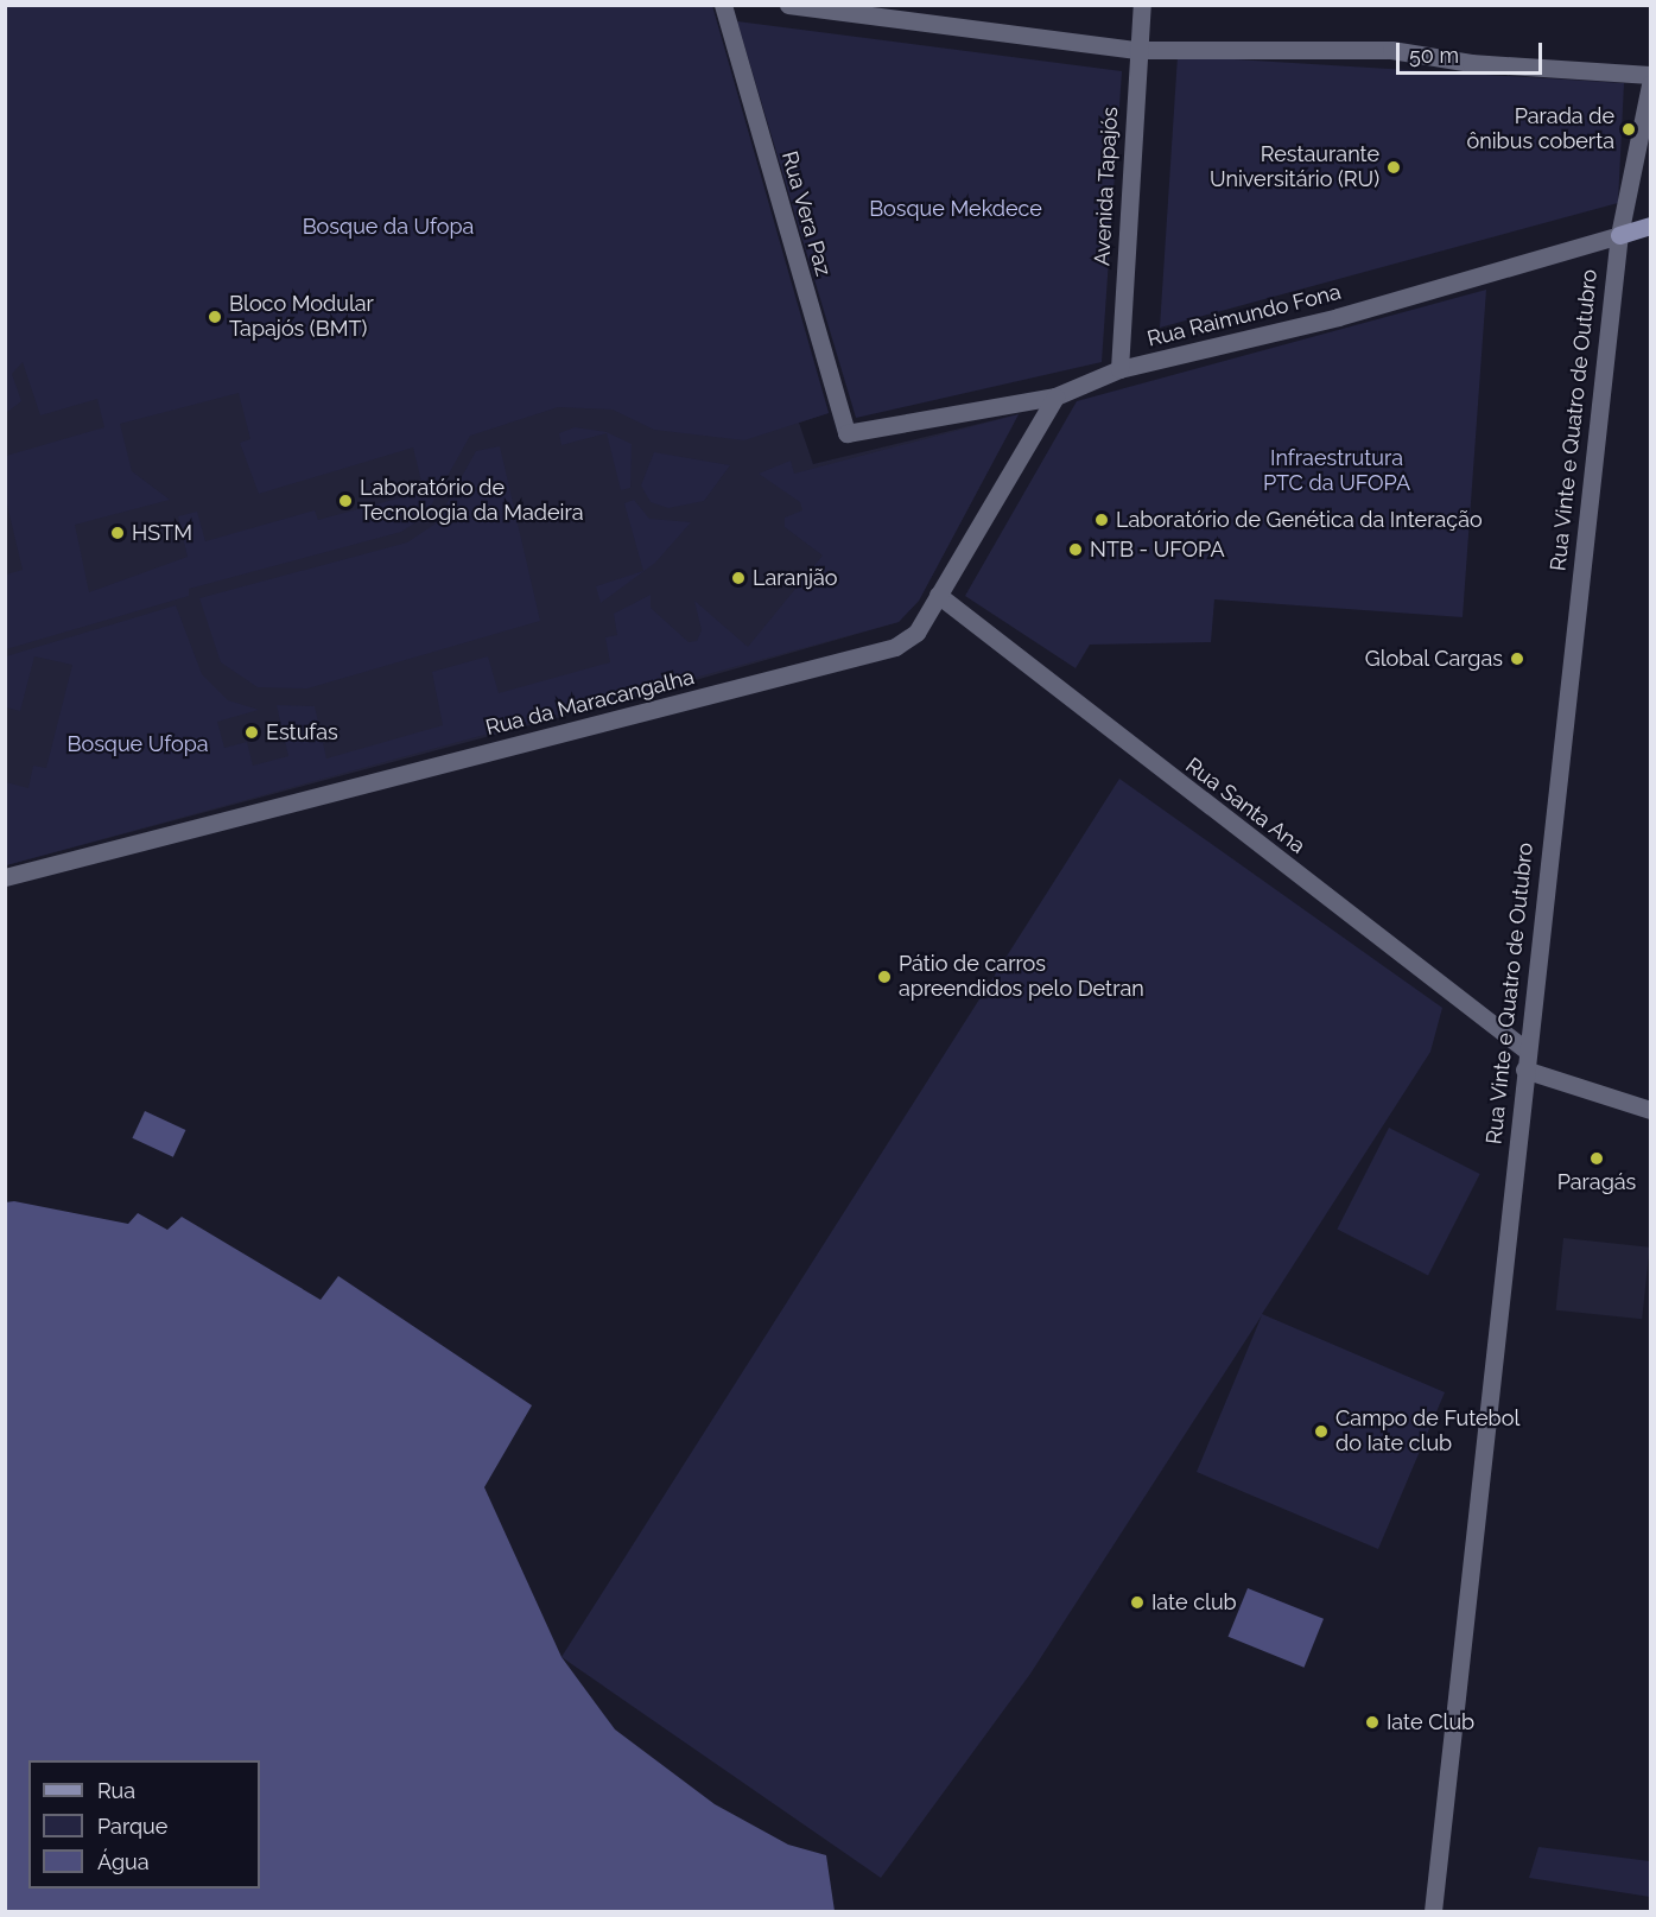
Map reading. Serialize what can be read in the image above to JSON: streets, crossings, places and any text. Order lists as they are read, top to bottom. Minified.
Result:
{"streets":{"street":["Avenida Tapajós","Rua Vera Paz","Rua Raimundo Fona","Rua Vinte e Quatro de Outubro","Rua da Maracangalha","Rua Santa Ana"]},"crossings":[["Avenida Tapajós","Rua Raimundo Fona"],["Rua Vera Paz","Rua Raimundo Fona"],["Rua Raimundo Fona","Rua Vinte e Quatro de Outubro"],["Rua Raimundo Fona","Rua da Maracangalha"],["Rua Vinte e Quatro de Outubro","Rua Santa Ana"],["Rua da Maracangalha","Rua Santa Ana"]],"parks":["Bosque Mekdece","Bosque da Ufopa","Infraestrutura PTC da UFOPA","Bosque Ufopa"],"places":["Parada de ônibus coberta","Restaurante Universitário (RU)","Bloco Modular Tapajós (BMT)","Laboratório de Tecnologia da Madeira","Laboratório de Genética da Interação","HSTM","NTB - UFOPA","Laranjão","Global Cargas","Estufas","Pátio de carros apreendidos pelo Detran","Paragás","Campo de Futebol do Iate club","Iate club","Iate Club"],"legend":["Rua","Parque","Água"],"scale_bar":"50 m"}
